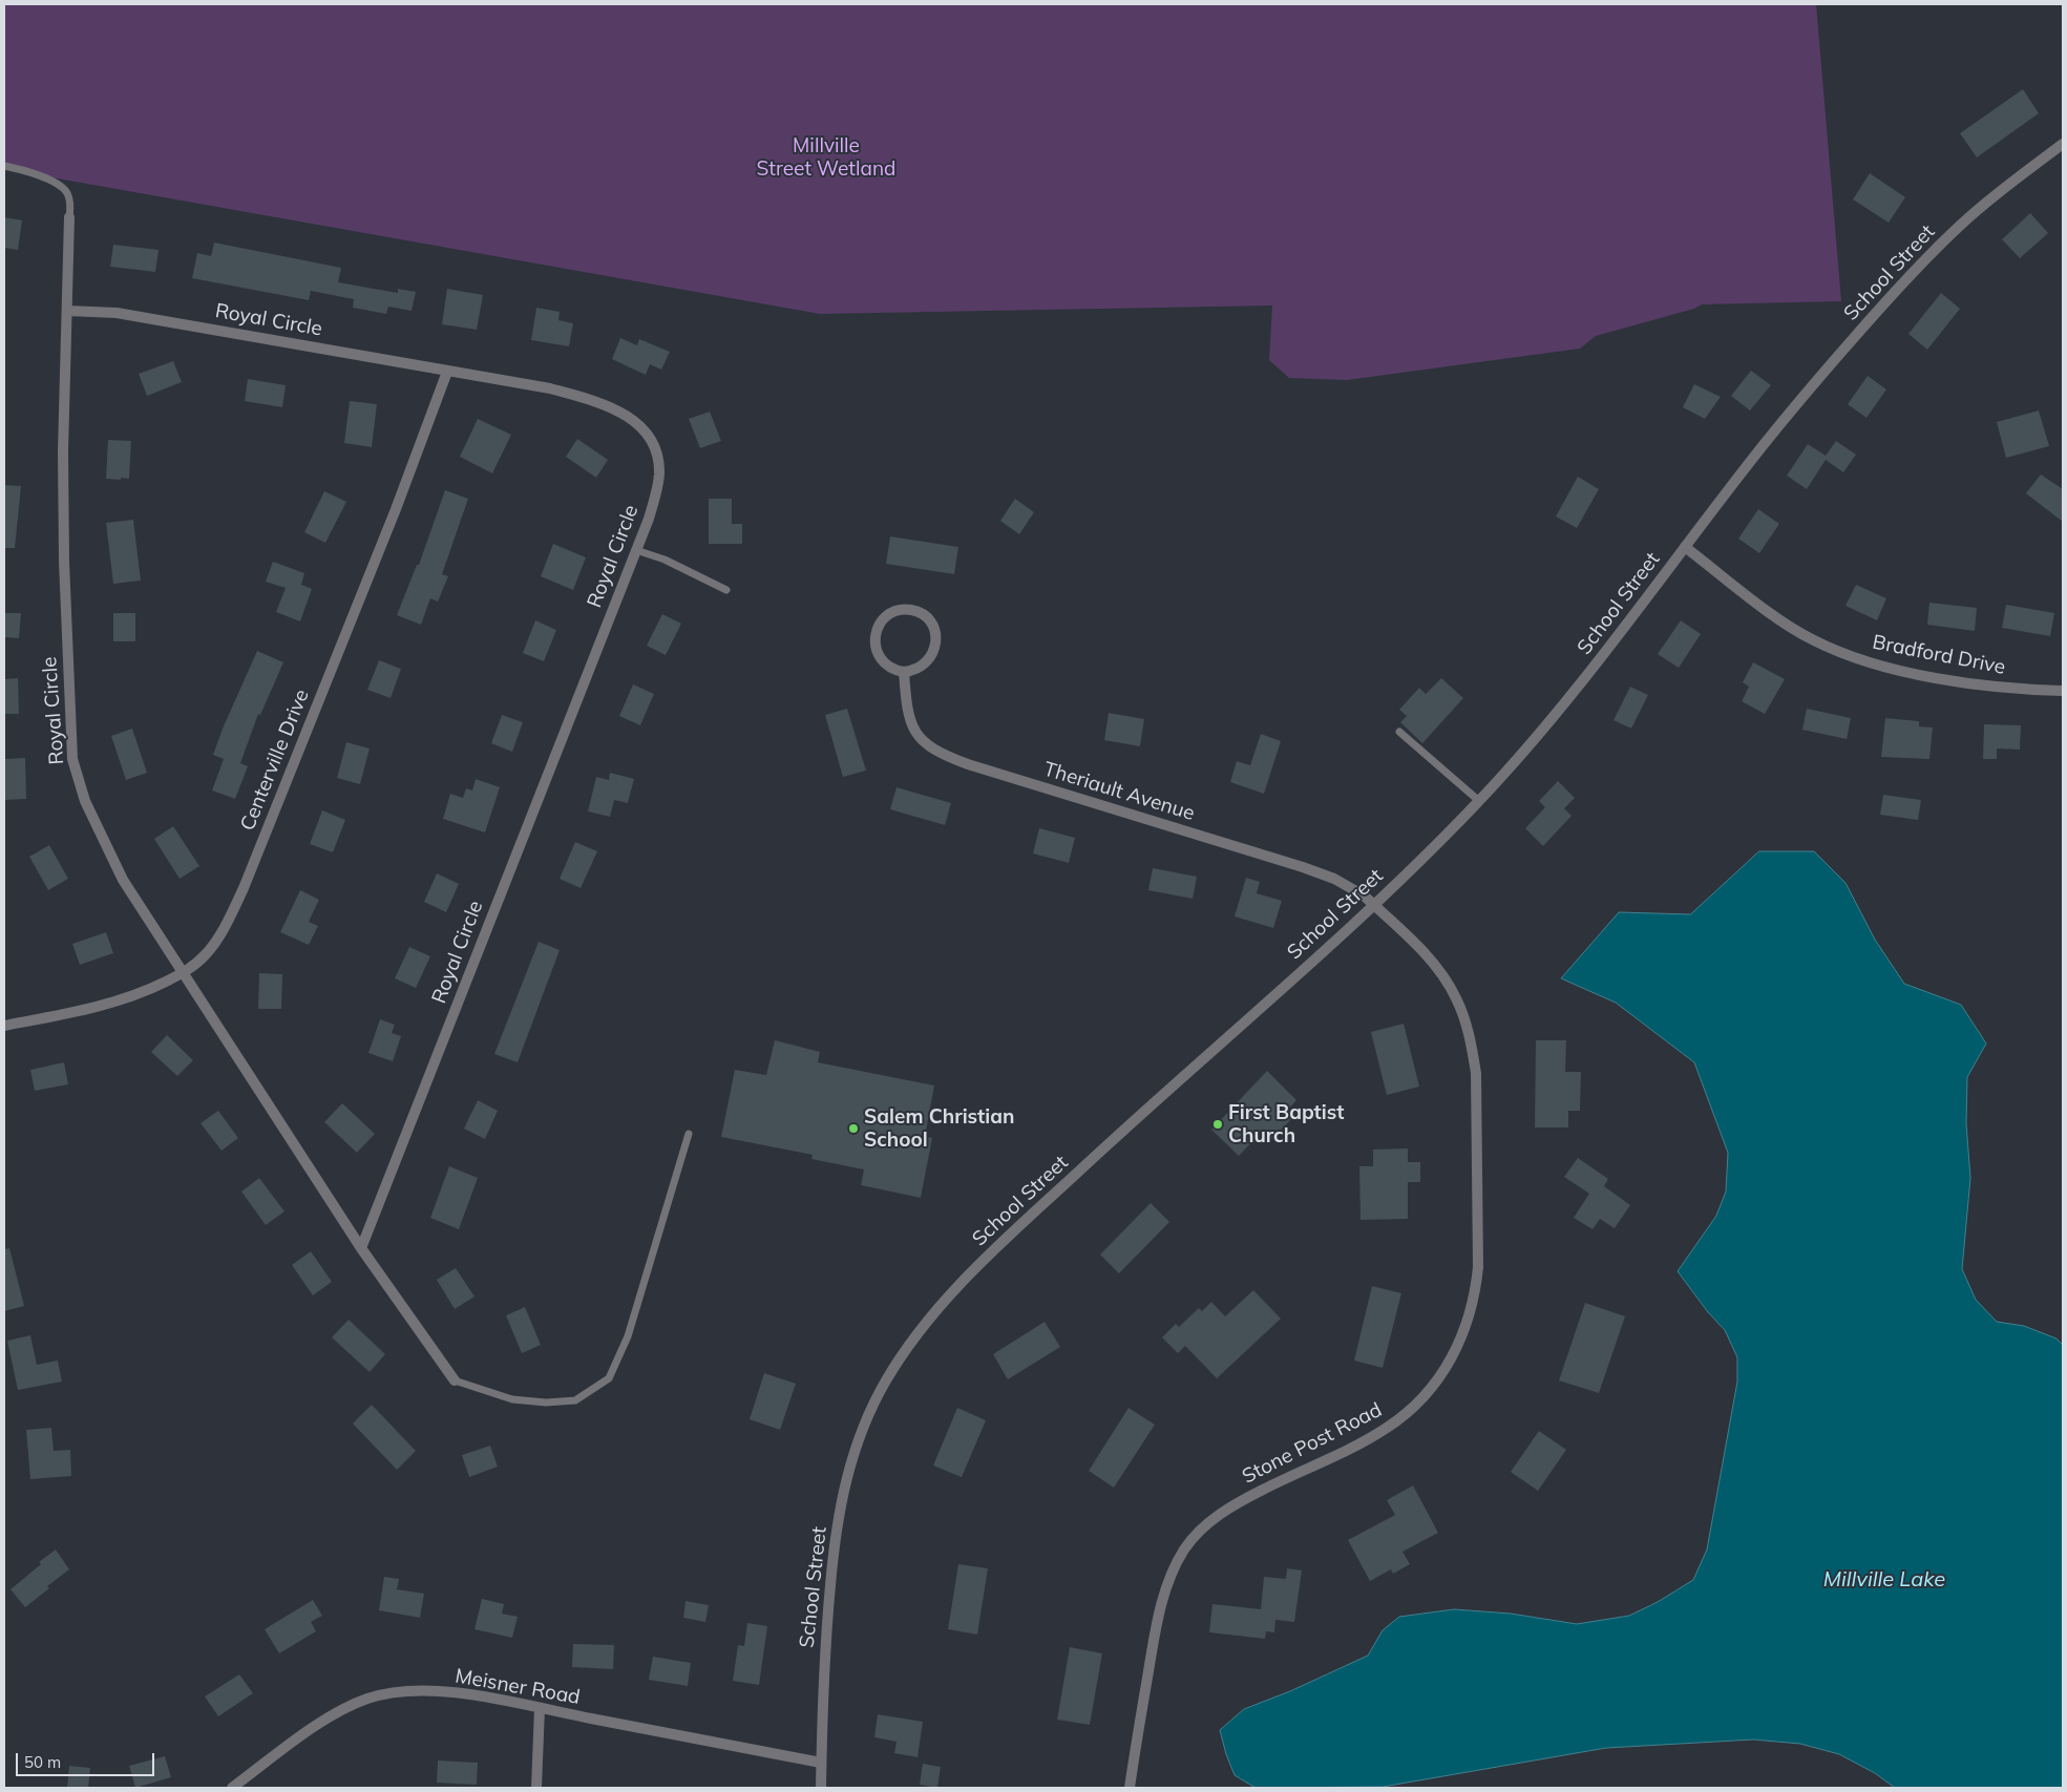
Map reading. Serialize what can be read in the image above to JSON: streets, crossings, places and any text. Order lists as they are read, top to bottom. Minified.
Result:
{"streets":{"street":["School Street","Royal Circle","Bradford Drive","Centerville Drive","Theriault Avenue","Stone Post Road","Meisner Road"]},"crossings":[["School Street","Bradford Drive"],["School Street","Theriault Avenue"],["School Street","Stone Post Road"],["School Street","Meisner Road"],["Royal Circle","Centerville Drive"],["Theriault Avenue","Stone Post Road"]],"water":["Millville Lake"],"parks":["Millville Street Wetland"],"places":["First Baptist Church","Salem Christian School"],"scale_bar":"50 m"}
